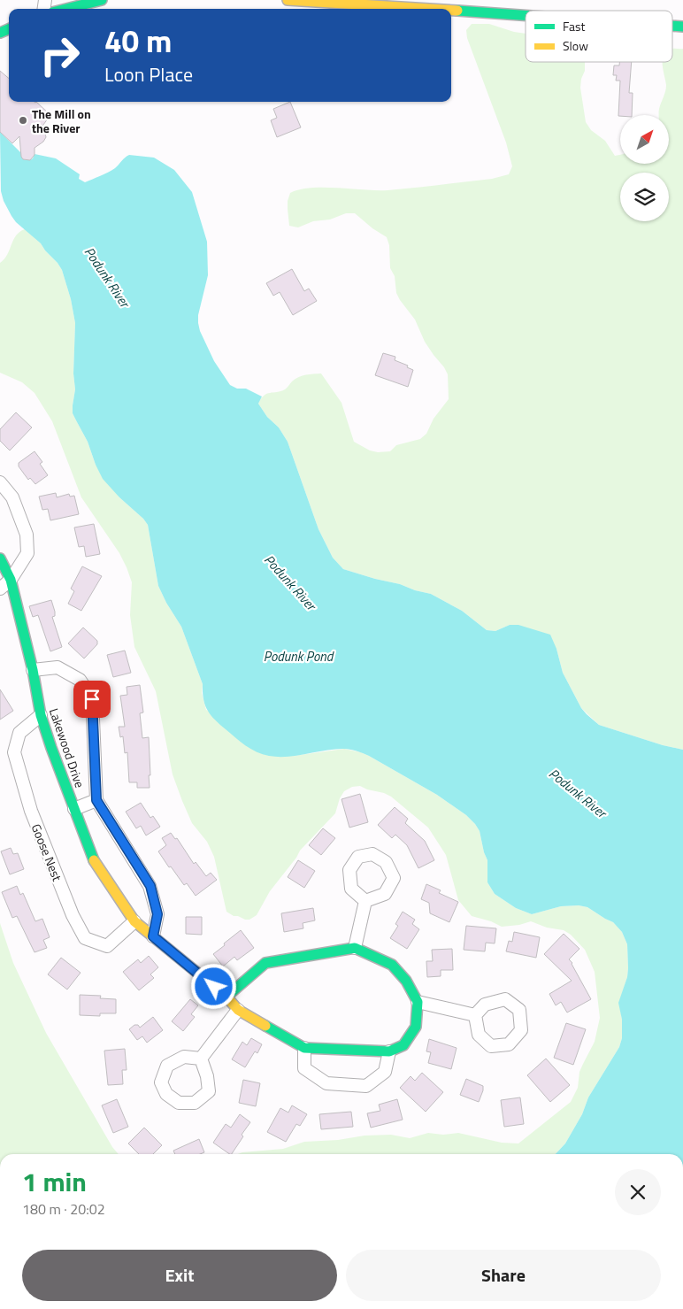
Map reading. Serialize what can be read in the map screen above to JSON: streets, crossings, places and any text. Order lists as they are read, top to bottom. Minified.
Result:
{"streets":{"street":["Lakewood Drive","Goose Nest"]},"crossings":[["Lakewood Drive","Goose Nest"]],"water":["Podunk River","Podunk Pond"],"places":["The Mill on the River"],"legend":["Fast","Slow"],"north":"top right","page":{"turn":["40 m","Loon Place"],"heading":["1 min","180 m · 20:02"],"buttons":["Exit","Share"]}}
